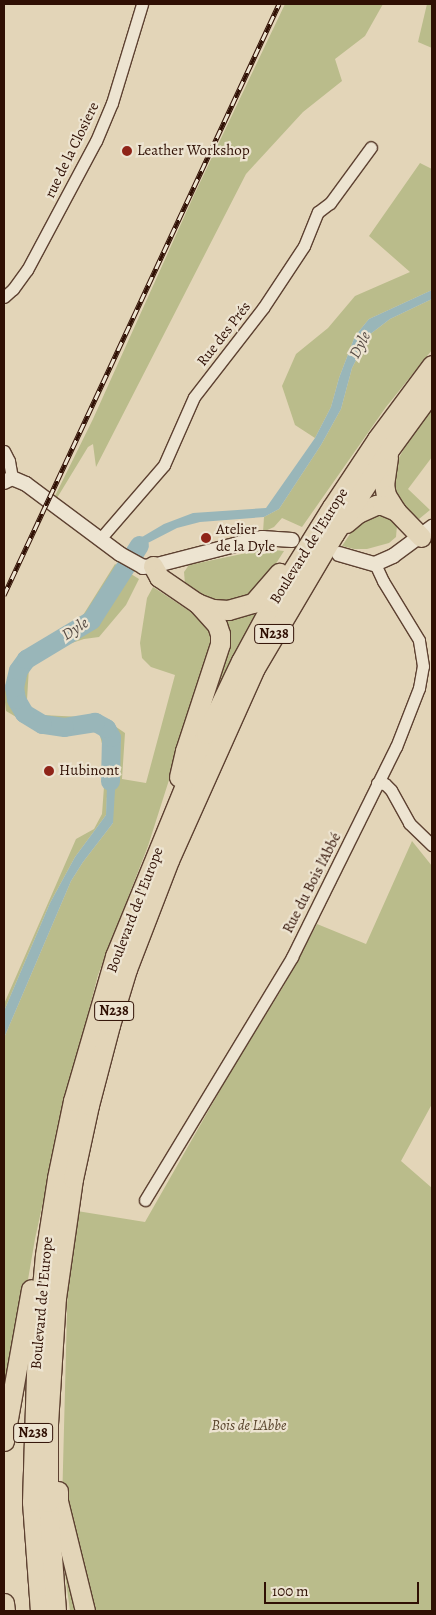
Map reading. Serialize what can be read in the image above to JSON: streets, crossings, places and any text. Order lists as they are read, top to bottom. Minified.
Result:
{"streets":{"highway":["Boulevard de l'Europe","N238"],"street":["rue de la Closiere","Rue des Prés","Rue du Bois l'Abbé"]},"water":["Dyle"],"parks":["Bois de L'Abbe"],"places":["Leather Workshop","Atelier de la Dyle","Hubinont"],"scale_bar":"100 m"}
